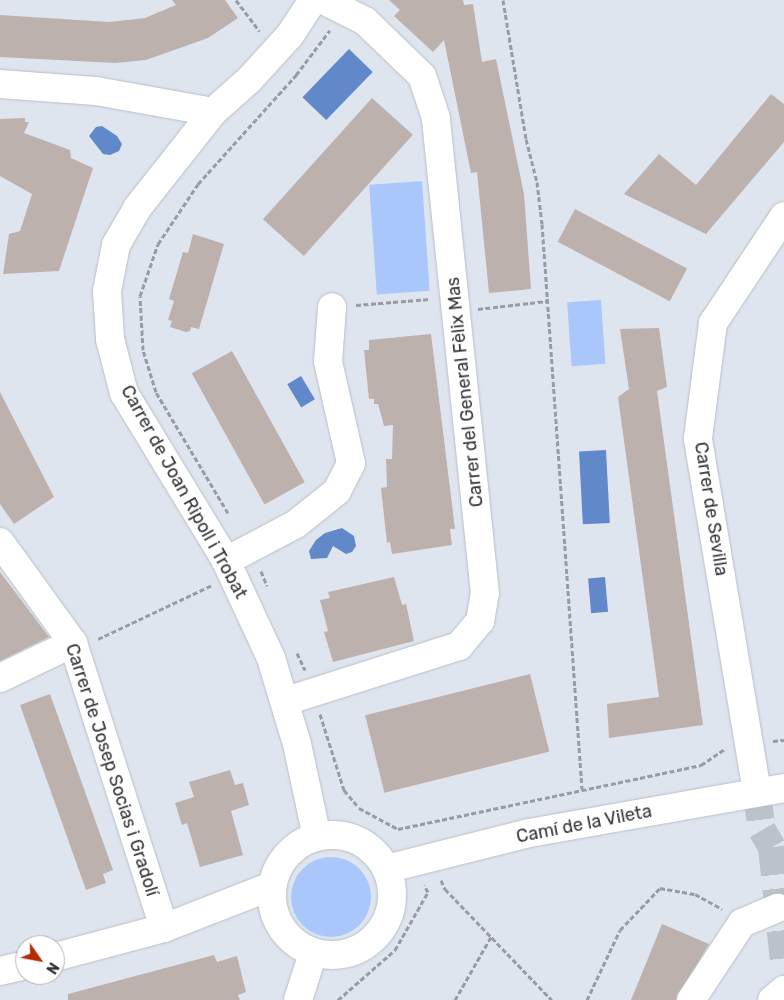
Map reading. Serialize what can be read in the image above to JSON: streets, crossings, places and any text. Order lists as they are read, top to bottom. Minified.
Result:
{"streets":{"street":["Carrer del General Fèlix Mas","Carrer de Joan Ripoll i Trobat","Carrer de Sevilla","Carrer de Josep Socias i Gradolí","Camí de la Vileta"]},"crossings":[["Carrer del General Fèlix Mas","Carrer de Joan Ripoll i Trobat"],["Carrer de Joan Ripoll i Trobat","Camí de la Vileta"],["Carrer de Sevilla","Camí de la Vileta"]],"north":"bottom right"}
